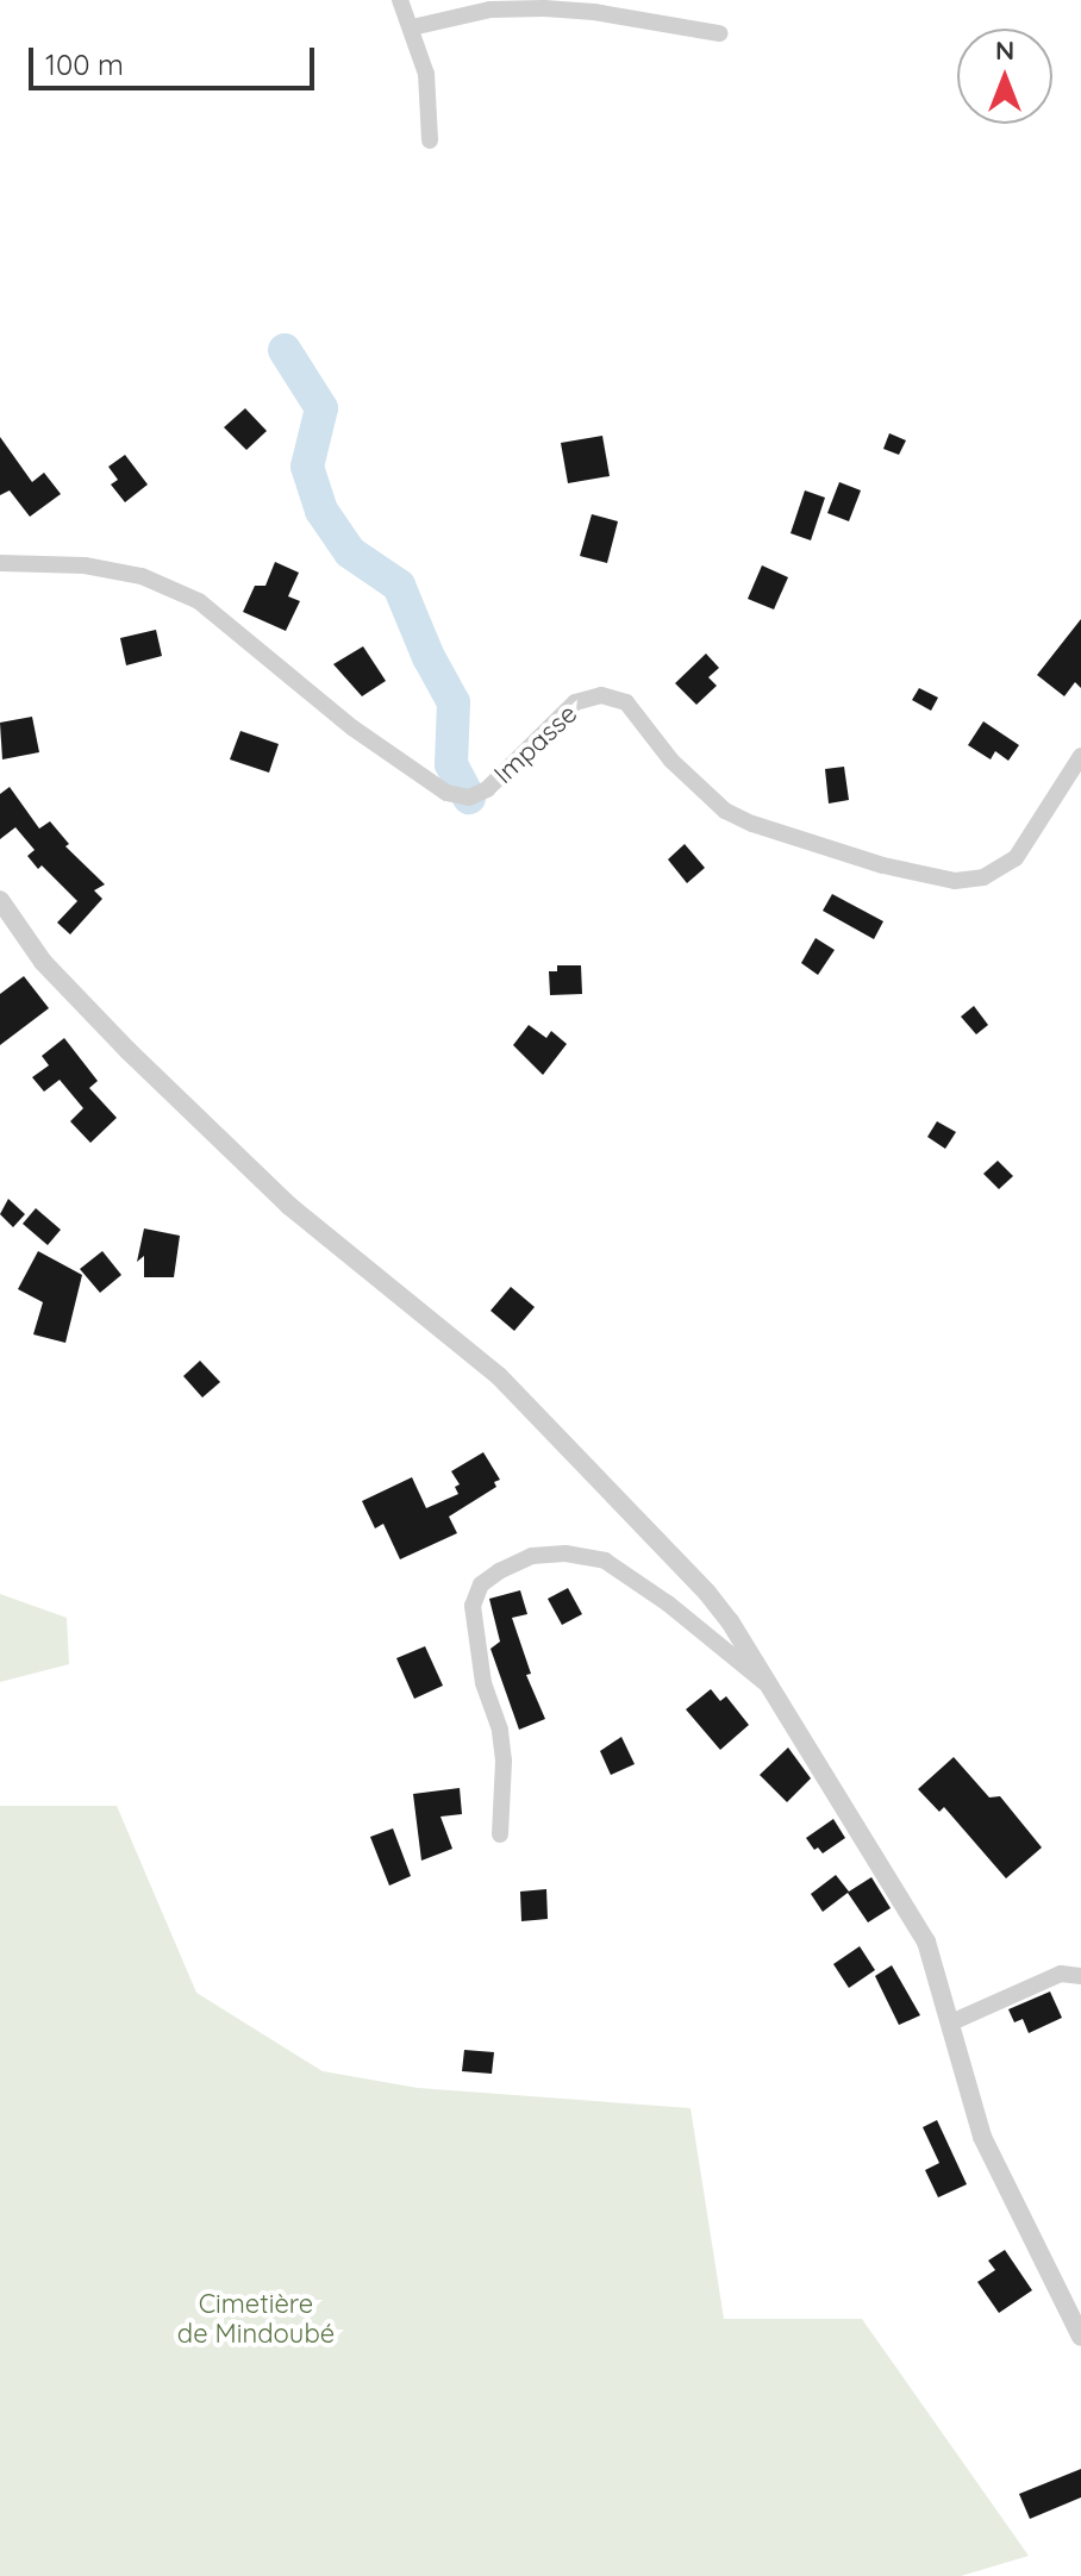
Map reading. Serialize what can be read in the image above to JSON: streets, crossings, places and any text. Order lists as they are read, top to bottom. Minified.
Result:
{"streets":{"street":["Impasse"]},"parks":["Cimetière de Mindoubé"],"scale_bar":"100 m","north":"top"}
